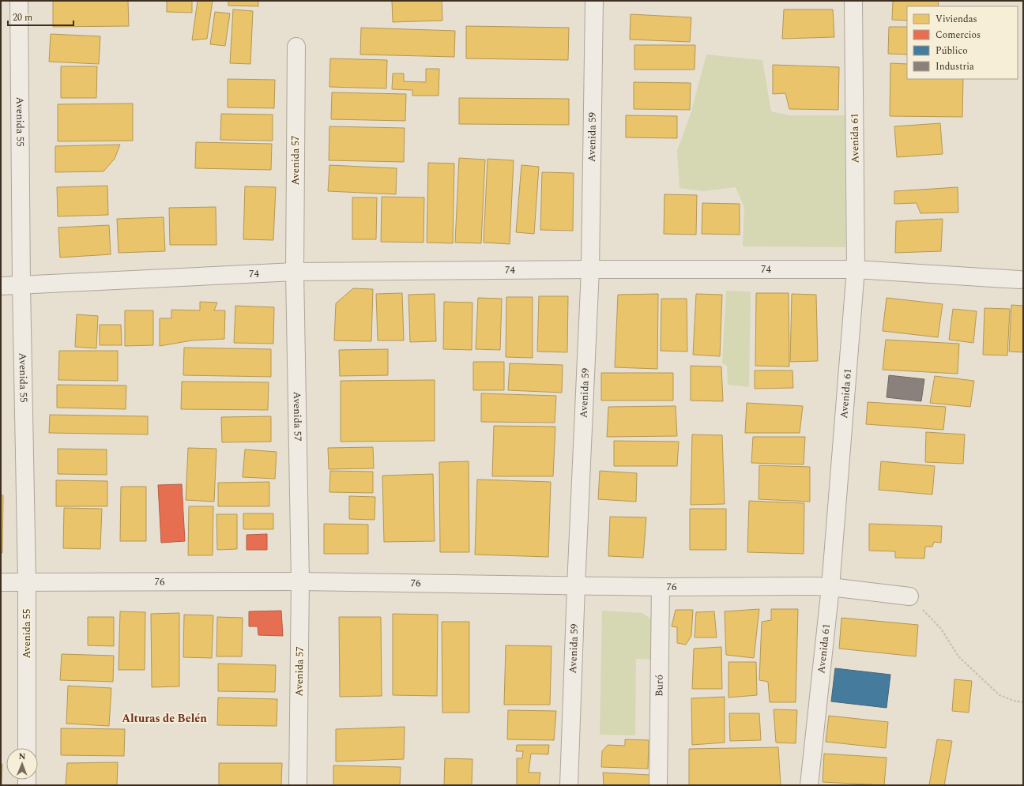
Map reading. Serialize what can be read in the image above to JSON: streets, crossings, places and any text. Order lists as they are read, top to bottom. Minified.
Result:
{"streets":{"street":["Avenida 55","Avenida 59","Avenida 61","Avenida 57","74","76","Buró"]},"crossings":[["Avenida 55","74"],["Avenida 55","76"],["Avenida 59","74"],["Avenida 59","76"],["Avenida 61","74"],["Avenida 61","76"],["Avenida 57","74"],["Avenida 57","76"],["76","Buró"]],"districts":["Alturas de Belén"],"legend":["Viviendas","Comercios","Público","Industria"],"scale_bar":"20 m","north":"top"}
